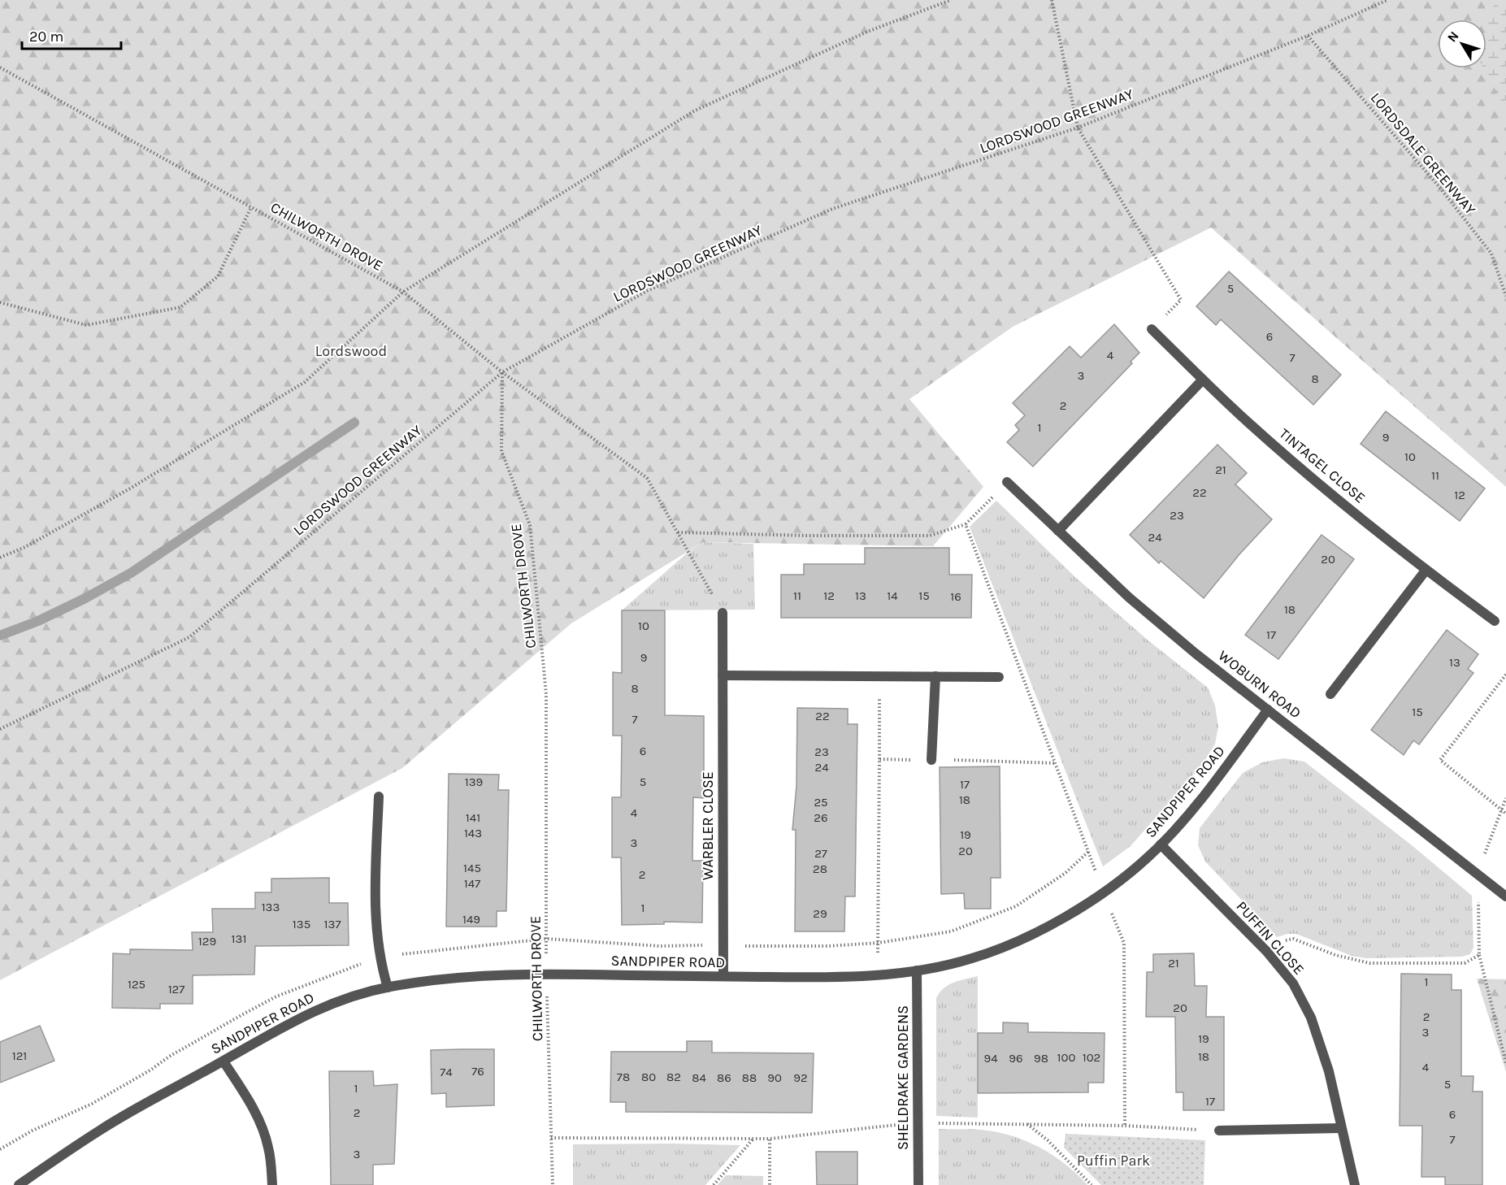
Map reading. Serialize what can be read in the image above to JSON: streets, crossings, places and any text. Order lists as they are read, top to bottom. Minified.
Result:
{"streets":{"street":["TINTAGEL CLOSE","WOBURN ROAD","SANDPIPER ROAD","WARBLER CLOSE","PUFFIN CLOSE","SHELDRAKE GARDENS"],"path":["LORDSWOOD GREENWAY","LORDSDALE GREENWAY","CHILWORTH DROVE"]},"crossings":[["LORDSWOOD GREENWAY","LORDSDALE GREENWAY"],["LORDSWOOD GREENWAY","CHILWORTH DROVE"],["CHILWORTH DROVE","SANDPIPER ROAD"],["WOBURN ROAD","SANDPIPER ROAD"],["SANDPIPER ROAD","WARBLER CLOSE"],["SANDPIPER ROAD","PUFFIN CLOSE"],["SANDPIPER ROAD","SHELDRAKE GARDENS"]],"parks":["Lordswood","Puffin Park"],"house_numbers":["5","6","4","7","3","8","2","1","9","10","21","11","22","12","23","24","20","11","12","13","14","15","16","18","10","17","9","13","8","15","22","7","6","23","24","139","5","17","18","25","4","141","26","143","19","3","20","27","145","28","2","147","133","1","29","149","135","137","131","129","21","1","125","127","20","2","3","19","121","18","100","102","94","96","98","4","76","74","78","80","82","84","86","88","90","92","5","1","17","2","6","7","3"],"scale_bar":"20 m","north":"top left"}
